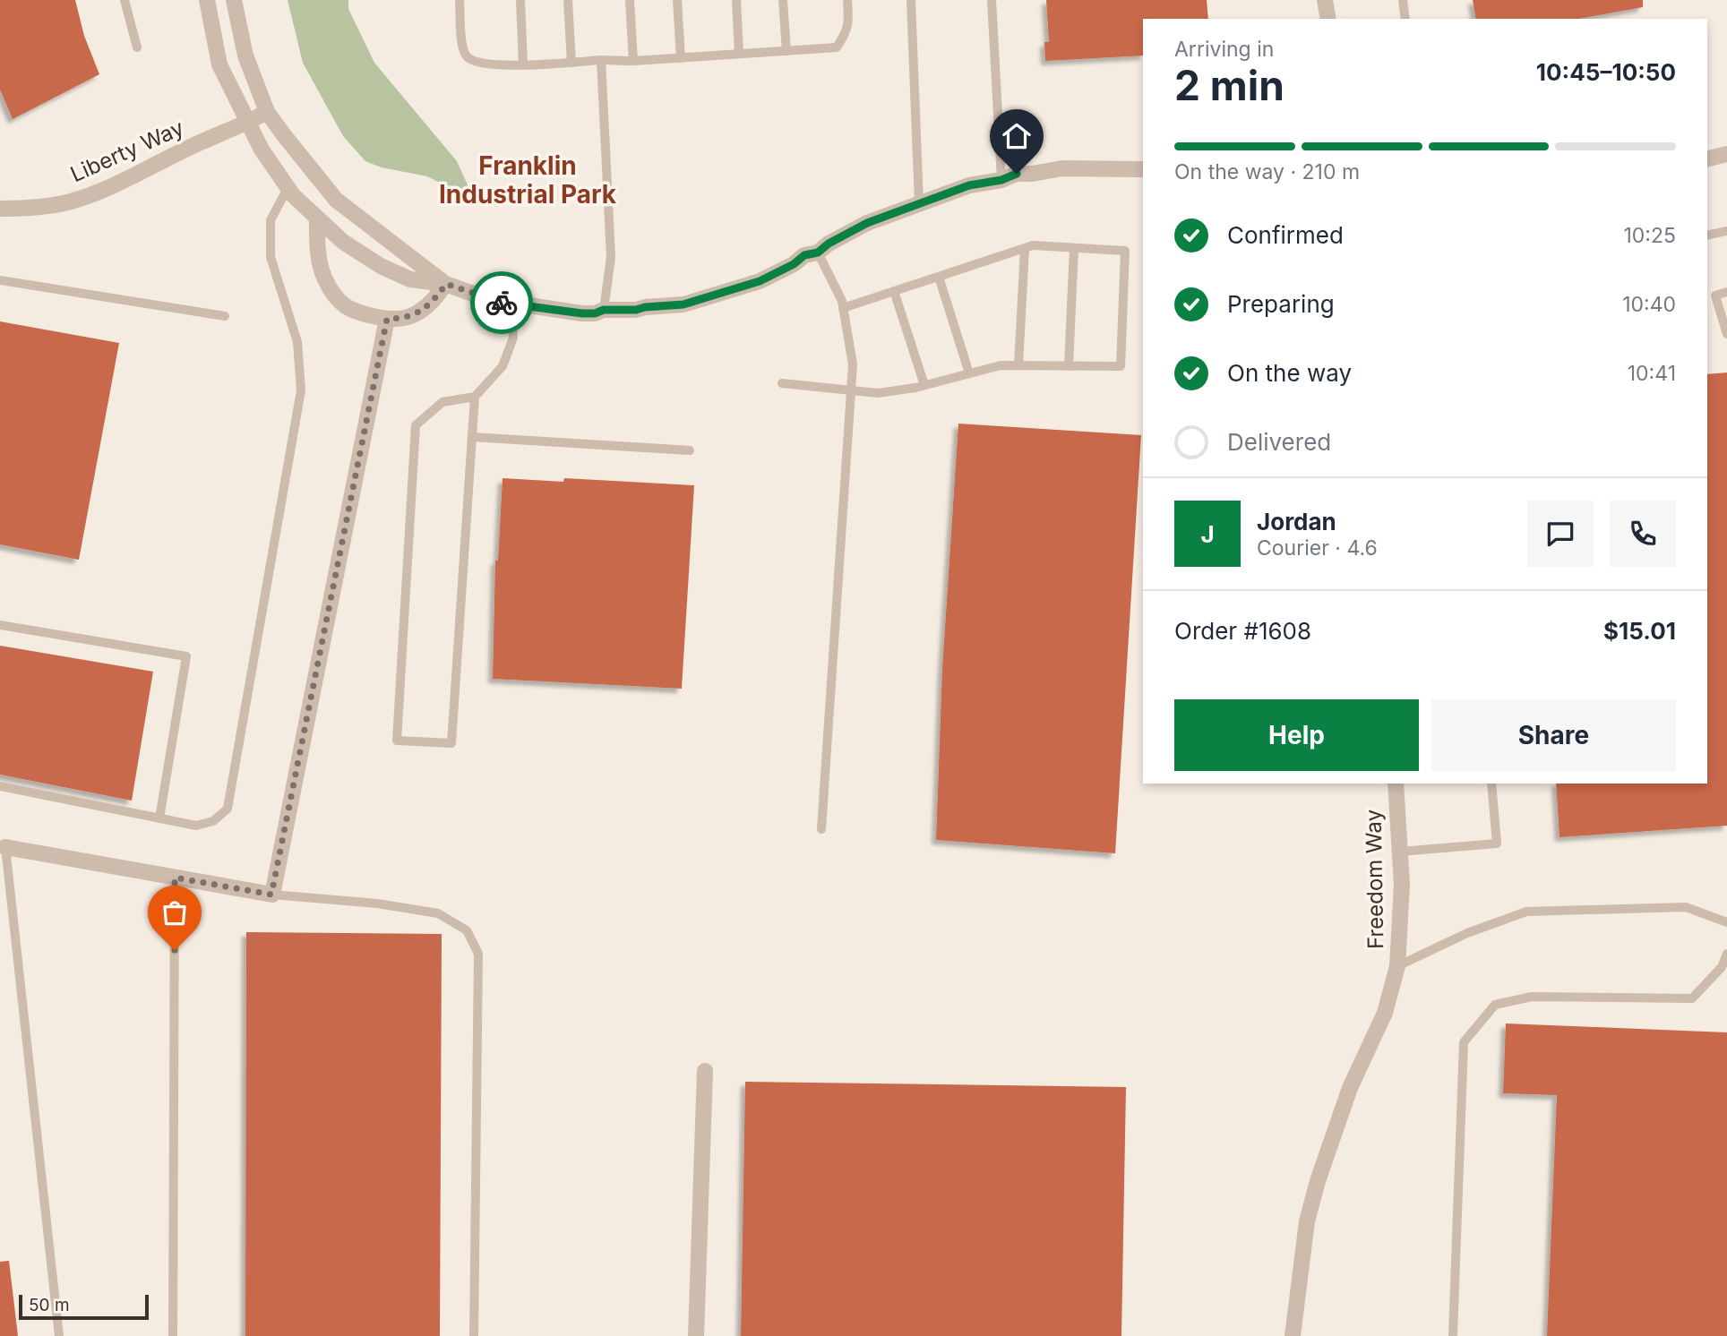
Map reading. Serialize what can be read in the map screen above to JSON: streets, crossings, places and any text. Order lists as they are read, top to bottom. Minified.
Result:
{"streets":{"street":["Liberty Way","Freedom Way"]},"districts":["Franklin Industrial Park"],"scale_bar":"50 m","page":{"heading":["2 min","Arriving in","10:45–10:50"],"panel":["Jordan","Courier · 4.6","Order #1608","$15.01"],"bar":"On the way · 210 m","list":[["Confirmed","10:25"],["Preparing","10:40"],["On the way","10:41"],"Delivered"],"round":"J","buttons":["Help","Share"],"scale":"50 m"}}
